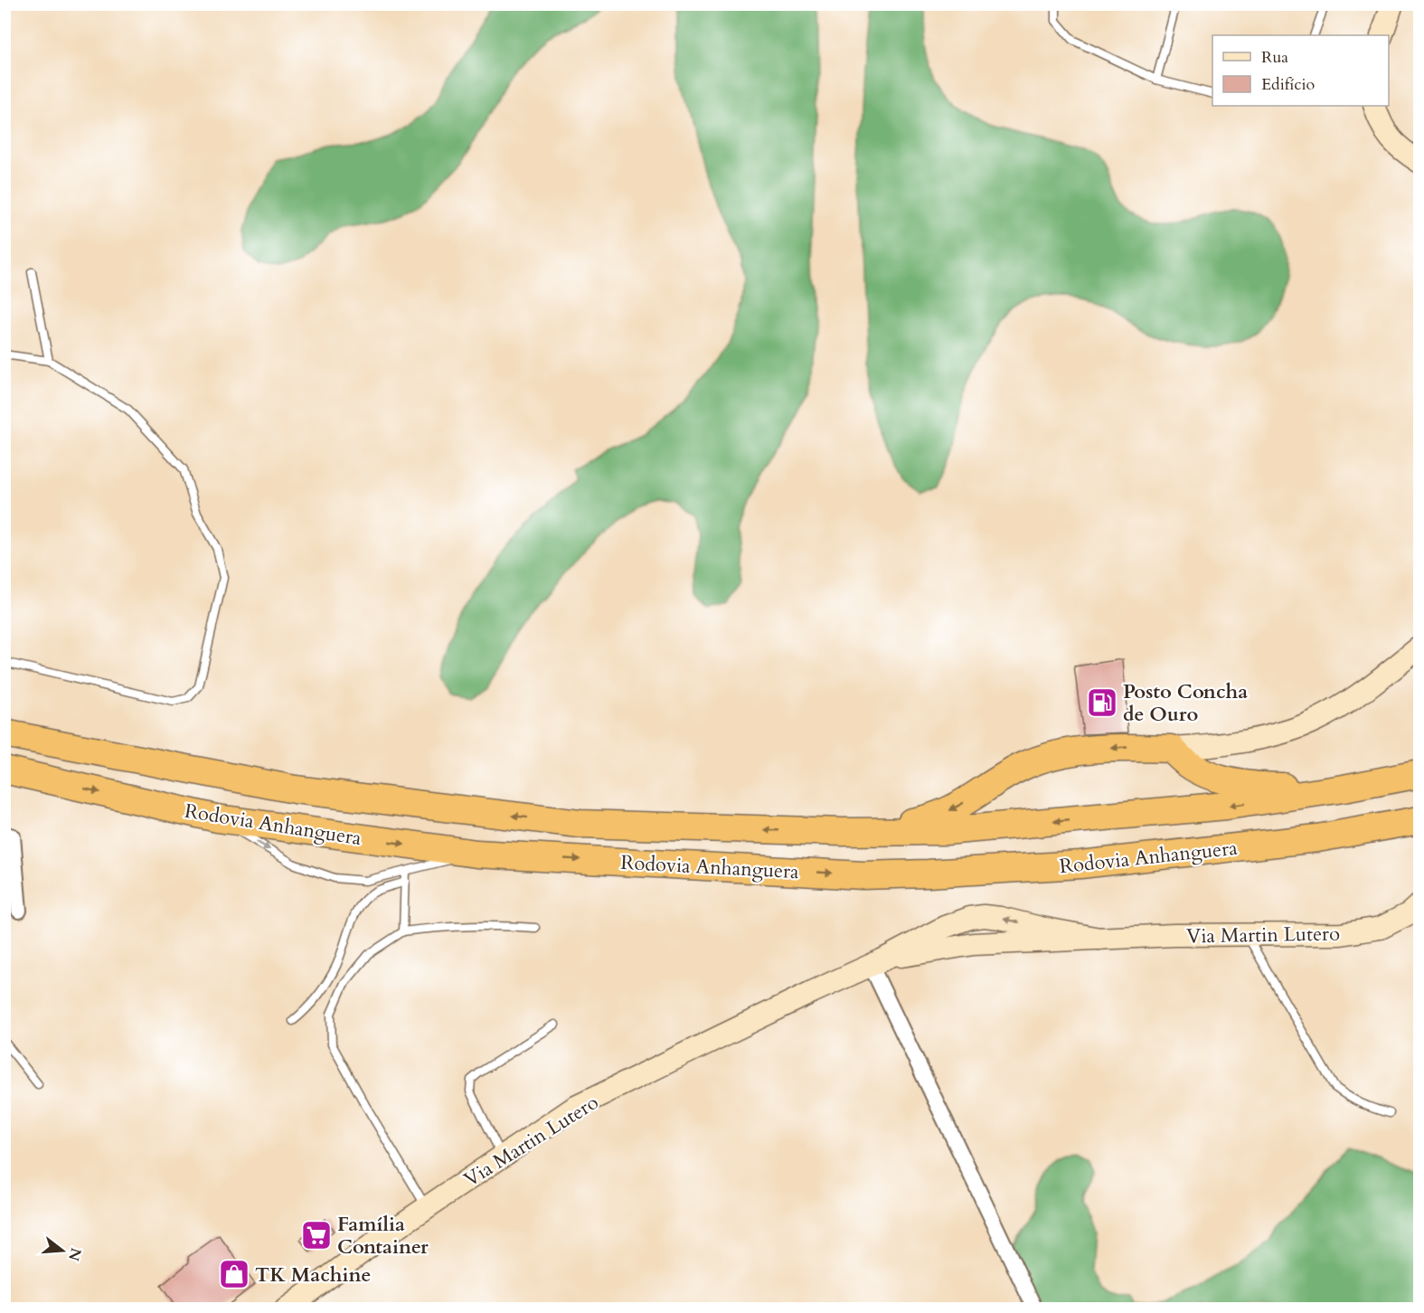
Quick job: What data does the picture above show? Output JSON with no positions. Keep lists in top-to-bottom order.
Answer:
{
  "streets": {
    "highway": ["Rodovia Anhanguera"],
    "street": ["Via Martin Lutero"]
  },
  "places": {
    "fuel station": ["Posto Concha de Ouro"],
    "supermarket": ["Família Container"],
    "shop": ["TK Machine"]
  },
  "legend": ["Rua", "Edifício"],
  "north": "right"
}
